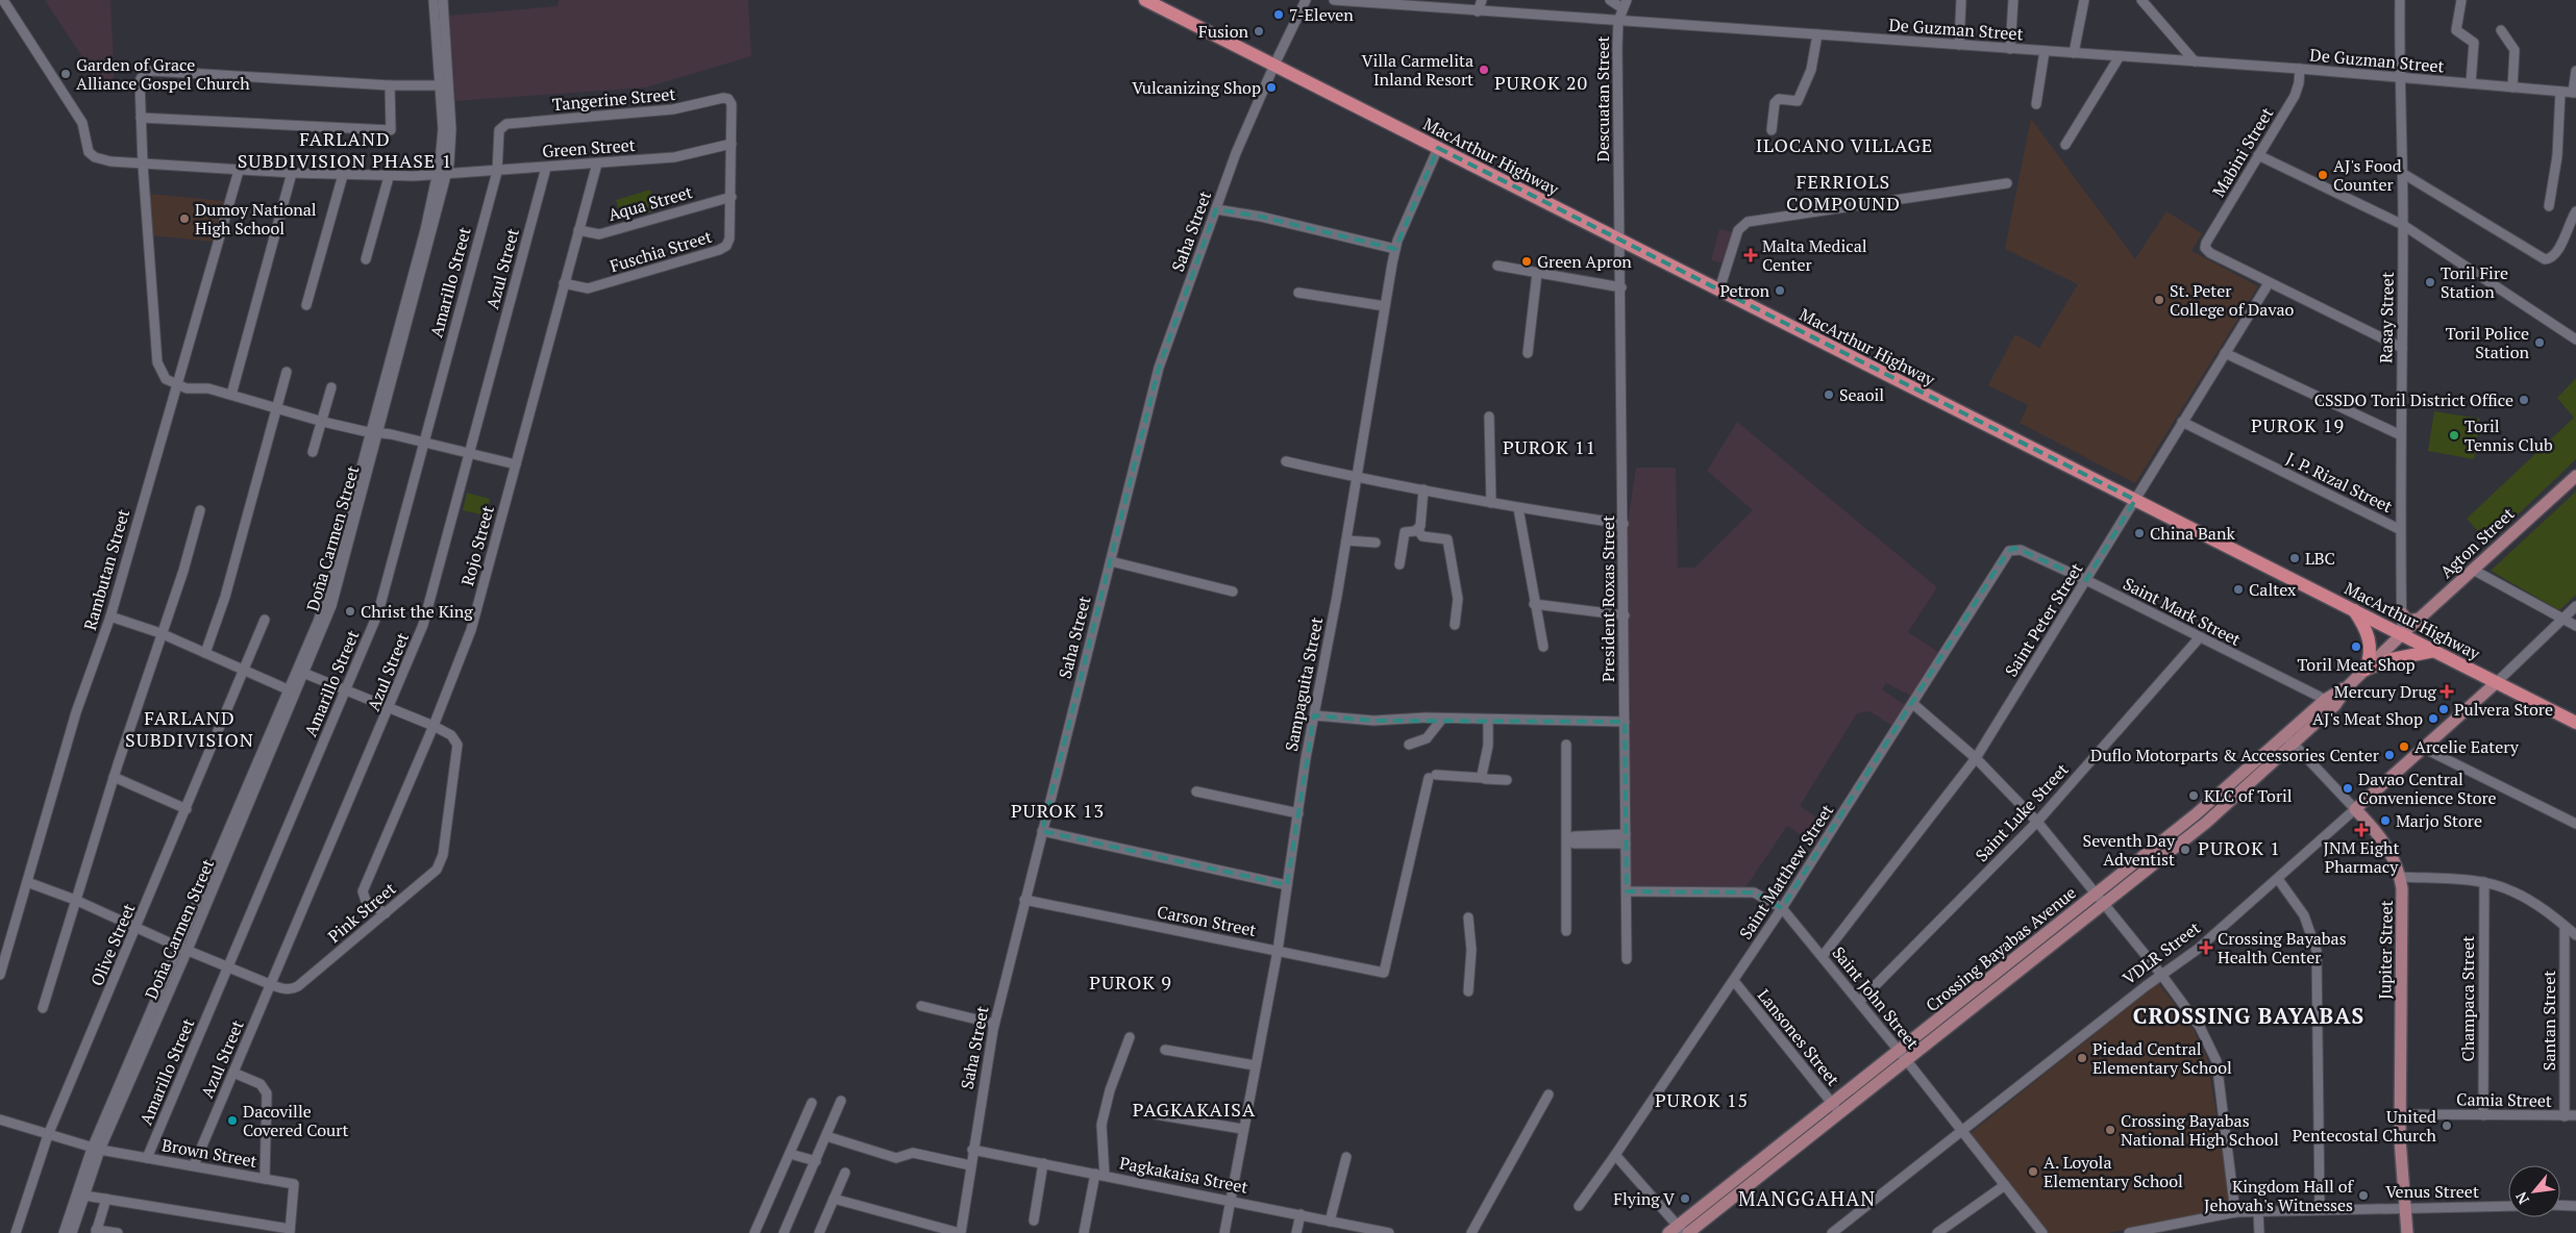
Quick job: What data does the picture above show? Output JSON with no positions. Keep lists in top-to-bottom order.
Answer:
{
  "streets": {
    "highway": ["MacArthur Highway"],
    "main road": [
      "Agton Street",
      "Crossing Bayabas Avenue",
      "Jupiter Street",
      "VDLR Street"
    ],
    "street": [
      "De Guzman Street",
      "Tangerine Street",
      "Descuatan Street",
      "Green Street",
      "Mabini Street",
      "Aqua Street",
      "Saha Street",
      "Fuschia Street",
      "Azul Street",
      "Amarillo Street",
      "Rasay Street",
      "J. P. Rizal Street",
      "Doña Carmen Street",
      "Rojo Street",
      "Rambutan Street",
      "President Roxas Street",
      "Saint Mark Street",
      "Saint Peter Street",
      "Sampaguita Street",
      "Saint Luke Street",
      "Saint Matthew Street",
      "Pink Street",
      "Carson Street",
      "Olive Street",
      "Saint John Street",
      "Champaca Street",
      "Santan Street",
      "Lansones Street",
      "Camia Street",
      "Brown Street",
      "Pagkakaisa Street",
      "Venus Street"
    ]
  },
  "crossings": [
    ["De Guzman Street", "Descuatan Street"],
    ["De Guzman Street", "Mabini Street"],
    ["De Guzman Street", "Rasay Street"],
    ["Tangerine Street", "Green Street"],
    ["Tangerine Street", "Fuschia Street"],
    ["Tangerine Street", "Amarillo Street"],
    ["Descuatan Street", "MacArthur Highway"],
    ["Descuatan Street", "President Roxas Street"],
    ["Green Street", "Fuschia Street"],
    ["Green Street", "Azul Street"],
    ["Green Street", "Amarillo Street"],
    ["Green Street", "Doña Carmen Street"],
    ["Green Street", "Rojo Street"],
    ["Green Street", "Rambutan Street"],
    ["Mabini Street", "Saint Peter Street"],
    ["MacArthur Highway", "Saha Street"],
    ["MacArthur Highway", "Rasay Street"],
    ["MacArthur Highway", "Agton Street"],
    ["MacArthur Highway", "President Roxas Street"],
    ["MacArthur Highway", "Saint Peter Street"],
    ["MacArthur Highway", "Sampaguita Street"],
    ["MacArthur Highway", "Crossing Bayabas Avenue"],
    ["MacArthur Highway", "VDLR Street"],
    ["Aqua Street", "Fuschia Street"],
    ["Aqua Street", "Rojo Street"],
    ["Saha Street", "Carson Street"],
    ["Saha Street", "Pagkakaisa Street"],
    ["Fuschia Street", "Rojo Street"],
    ["Azul Street", "Pink Street"],
    ["Azul Street", "Brown Street"],
    ["Amarillo Street", "Pink Street"],
    ["Amarillo Street", "Brown Street"],
    ["Rasay Street", "J. P. Rizal Street"],
    ["Rasay Street", "Agton Street"],
    ["Rasay Street", "Crossing Bayabas Avenue"],
    ["J. P. Rizal Street", "Saint Peter Street"],
    ["Doña Carmen Street", "Pink Street"],
    ["Doña Carmen Street", "Brown Street"],
    ["Agton Street", "Crossing Bayabas Avenue"],
    ["Rojo Street", "Pink Street"],
    ["Rambutan Street", "Pink Street"],
    ["President Roxas Street", "Saint John Street"],
    ["Saint Mark Street", "Saint Peter Street"],
    ["Saint Mark Street", "Saint Luke Street"],
    ["Saint Mark Street", "Saint Matthew Street"],
    ["Saint Mark Street", "Crossing Bayabas Avenue"],
    ["Saint Peter Street", "Saint John Street"],
    ["Sampaguita Street", "Carson Street"],
    ["Sampaguita Street", "Pagkakaisa Street"],
    ["Saint Luke Street", "Saint John Street"],
    ["Saint Matthew Street", "Saint John Street"],
    ["Saint Matthew Street", "Lansones Street"],
    ["Pink Street", "Olive Street"],
    ["Olive Street", "Brown Street"],
    ["Crossing Bayabas Avenue", "Jupiter Street"],
    ["Crossing Bayabas Avenue", "Saint John Street"],
    ["Crossing Bayabas Avenue", "Lansones Street"],
    ["Jupiter Street", "VDLR Street"],
    ["Jupiter Street", "Camia Street"],
    ["Jupiter Street", "Venus Street"],
    ["VDLR Street", "Saint John Street"],
    ["Champaca Street", "Camia Street"],
    ["Santan Street", "Camia Street"]
  ],
  "districts": [
    "PUROK 20",
    "FARLAND SUBDIVISION PHASE 1",
    "ILOCANO VILLAGE",
    "FERRIOLS COMPOUND",
    "PUROK 19",
    "PUROK 11",
    "FARLAND SUBDIVISION",
    "PUROK 13",
    "PUROK 1",
    "PUROK 9",
    "CROSSING BAYABAS",
    "PUROK 15",
    "PAGKAKAISA",
    "MANGGAHAN"
  ],
  "places": {
    "other": [
      "7-Eleven",
      "Fusion",
      "Villa Carmelita Inland Resort",
      "Garden of Grace Alliance Gospel Church",
      "Vulcanizing Shop",
      "AJ's Food Counter",
      "Dumoy National High School",
      "Green Apron",
      "Toril Fire Station",
      "Petron",
      "St. Peter College of Davao",
      "Toril Police Station",
      "Seaoil",
      "CSSDO Toril District Office",
      "Toril Tennis Club",
      "China Bank",
      "LBC",
      "Caltex",
      "Christ the King",
      "Toril Meat Shop",
      "Pulvera Store",
      "AJ's Meat Shop",
      "Arcelie Eatery",
      "Duflo Motorparts & Accessories Center",
      "Davao Central Convenience Store",
      "KLC of Toril",
      "Marjo Store",
      "Seventh Day Adventist",
      "Piedad Central Elementary School",
      "Dacoville Covered Court",
      "United Pentecostal Church",
      "Crossing Bayabas National High School",
      "A. Loyola Elementary School",
      "Kingdom Hall of Jehovah's Witnesses",
      "Flying V"
    ],
    "health": [
      "Malta Medical Center",
      "Mercury Drug",
      "JNM Eight Pharmacy",
      "Crossing Bayabas Health Center"
    ]
  },
  "north": "bottom left"
}
